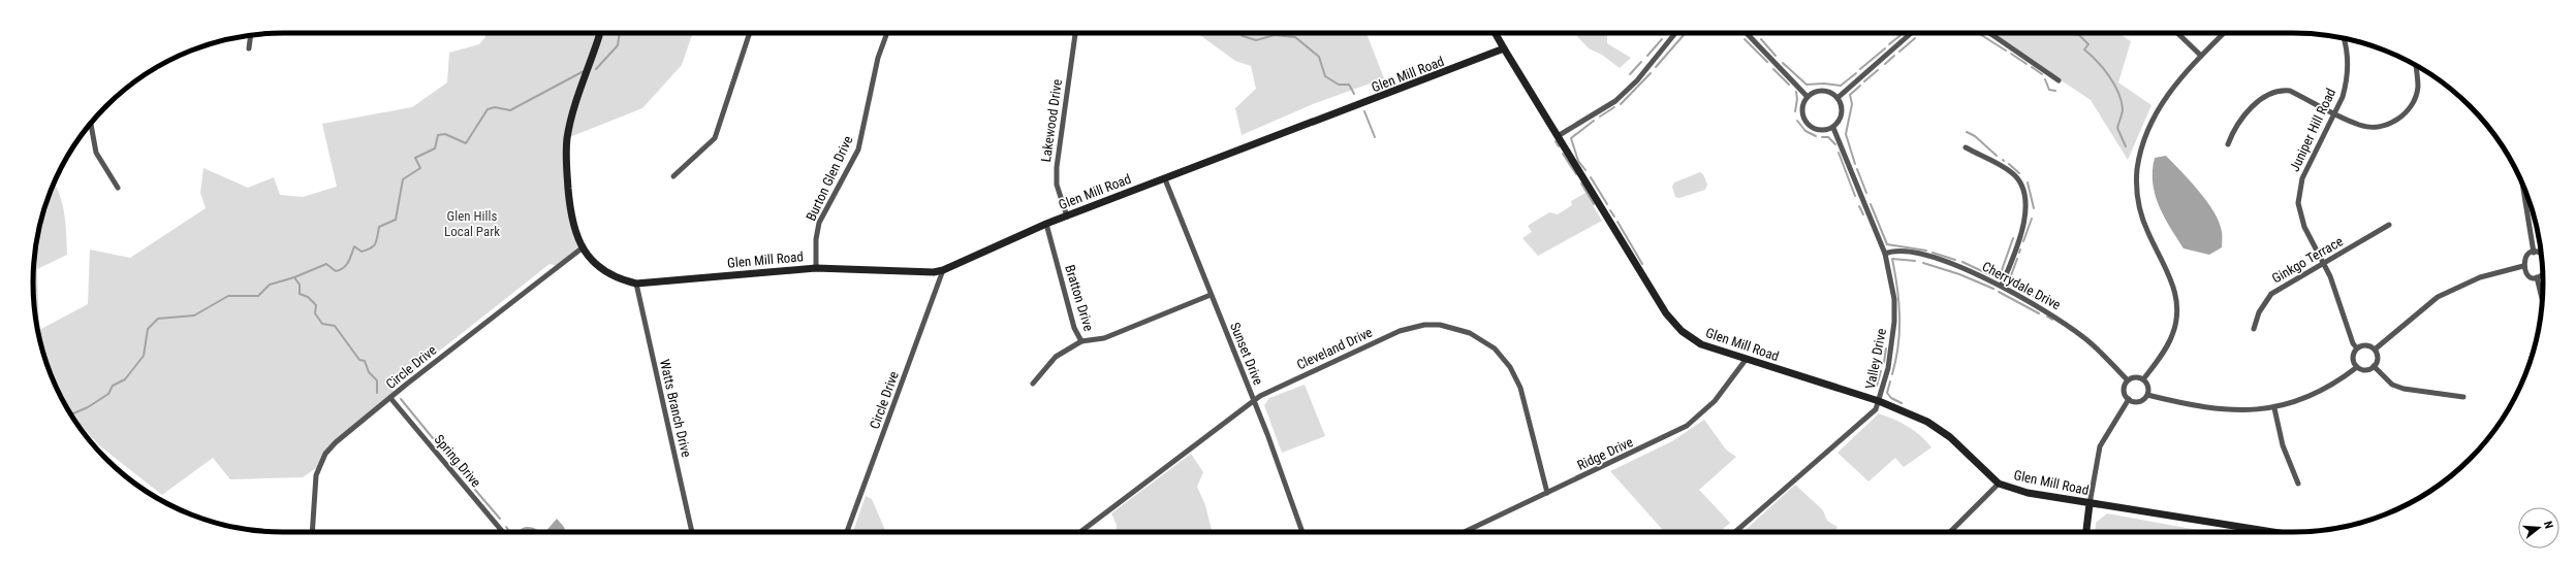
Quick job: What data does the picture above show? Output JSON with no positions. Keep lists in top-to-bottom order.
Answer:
{
  "streets": {
    "main road": ["Glen Mill Road"],
    "street": [
      "Lakewood Drive",
      "Juniper Hill Road",
      "Burton Glen Drive",
      "Ginkgo Terrace",
      "Cherrydale Drive",
      "Bratton Drive",
      "Cleveland Drive",
      "Sunset Drive",
      "Valley Drive",
      "Circle Drive",
      "Watts Branch Drive",
      "Ridge Drive",
      "Spring Drive"
    ]
  },
  "crossings": [
    ["Glen Mill Road", "Lakewood Drive"],
    ["Glen Mill Road", "Burton Glen Drive"],
    ["Glen Mill Road", "Bratton Drive"],
    ["Glen Mill Road", "Sunset Drive"],
    ["Glen Mill Road", "Valley Drive"],
    ["Glen Mill Road", "Circle Drive"],
    ["Glen Mill Road", "Watts Branch Drive"],
    ["Glen Mill Road", "Ridge Drive"],
    ["Juniper Hill Road", "Ginkgo Terrace"],
    ["Cherrydale Drive", "Valley Drive"],
    ["Bratton Drive", "Sunset Drive"],
    ["Cleveland Drive", "Sunset Drive"],
    ["Cleveland Drive", "Ridge Drive"],
    ["Circle Drive", "Spring Drive"]
  ],
  "parks": ["Glen Hills Local Park"],
  "north": "right"
}
